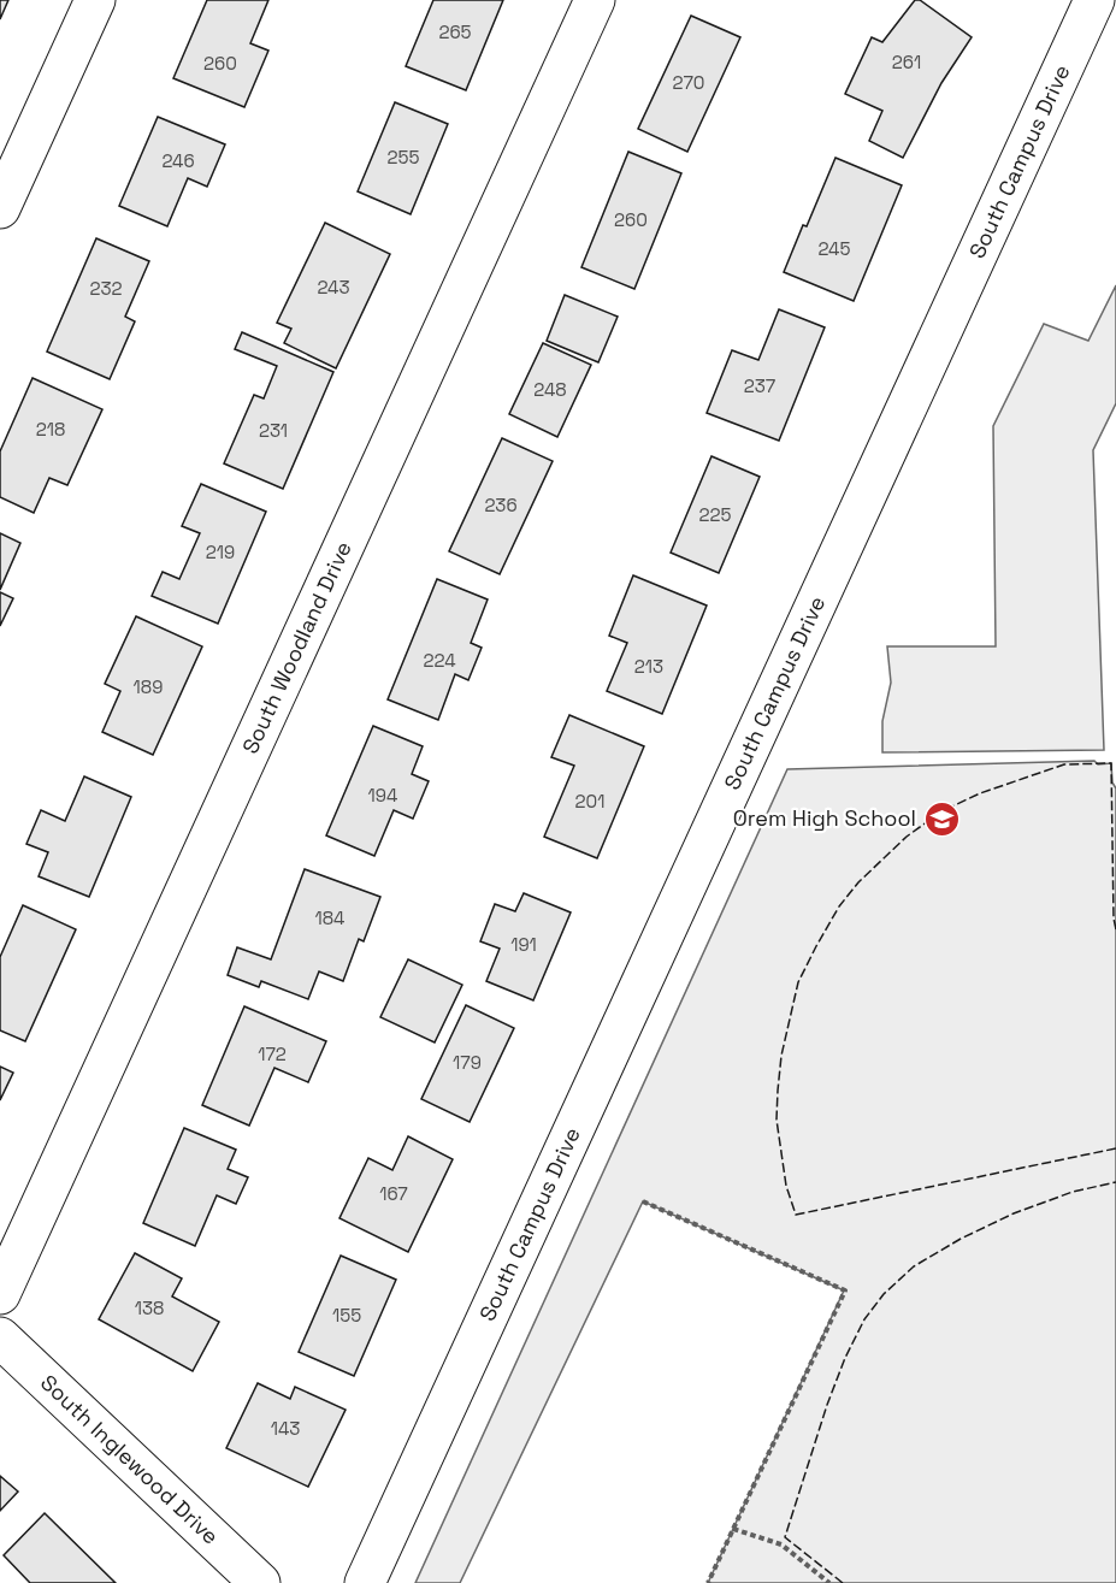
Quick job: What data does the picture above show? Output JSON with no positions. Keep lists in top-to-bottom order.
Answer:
{
  "streets": {
    "street": ["South Campus Drive", "South Woodland Drive", "South Inglewood Drive"]
  },
  "places": {
    "school or university": ["Orem High School"]
  },
  "house_numbers": [
    "265",
    "261",
    "260",
    "270",
    "255",
    "246",
    "260",
    "245",
    "243",
    "232",
    "237",
    "248",
    "218",
    "231",
    "236",
    "225",
    "219",
    "224",
    "213",
    "189",
    "194",
    "201",
    "184",
    "191",
    "172",
    "179",
    "167",
    "138",
    "155",
    "143"
  ]
}
